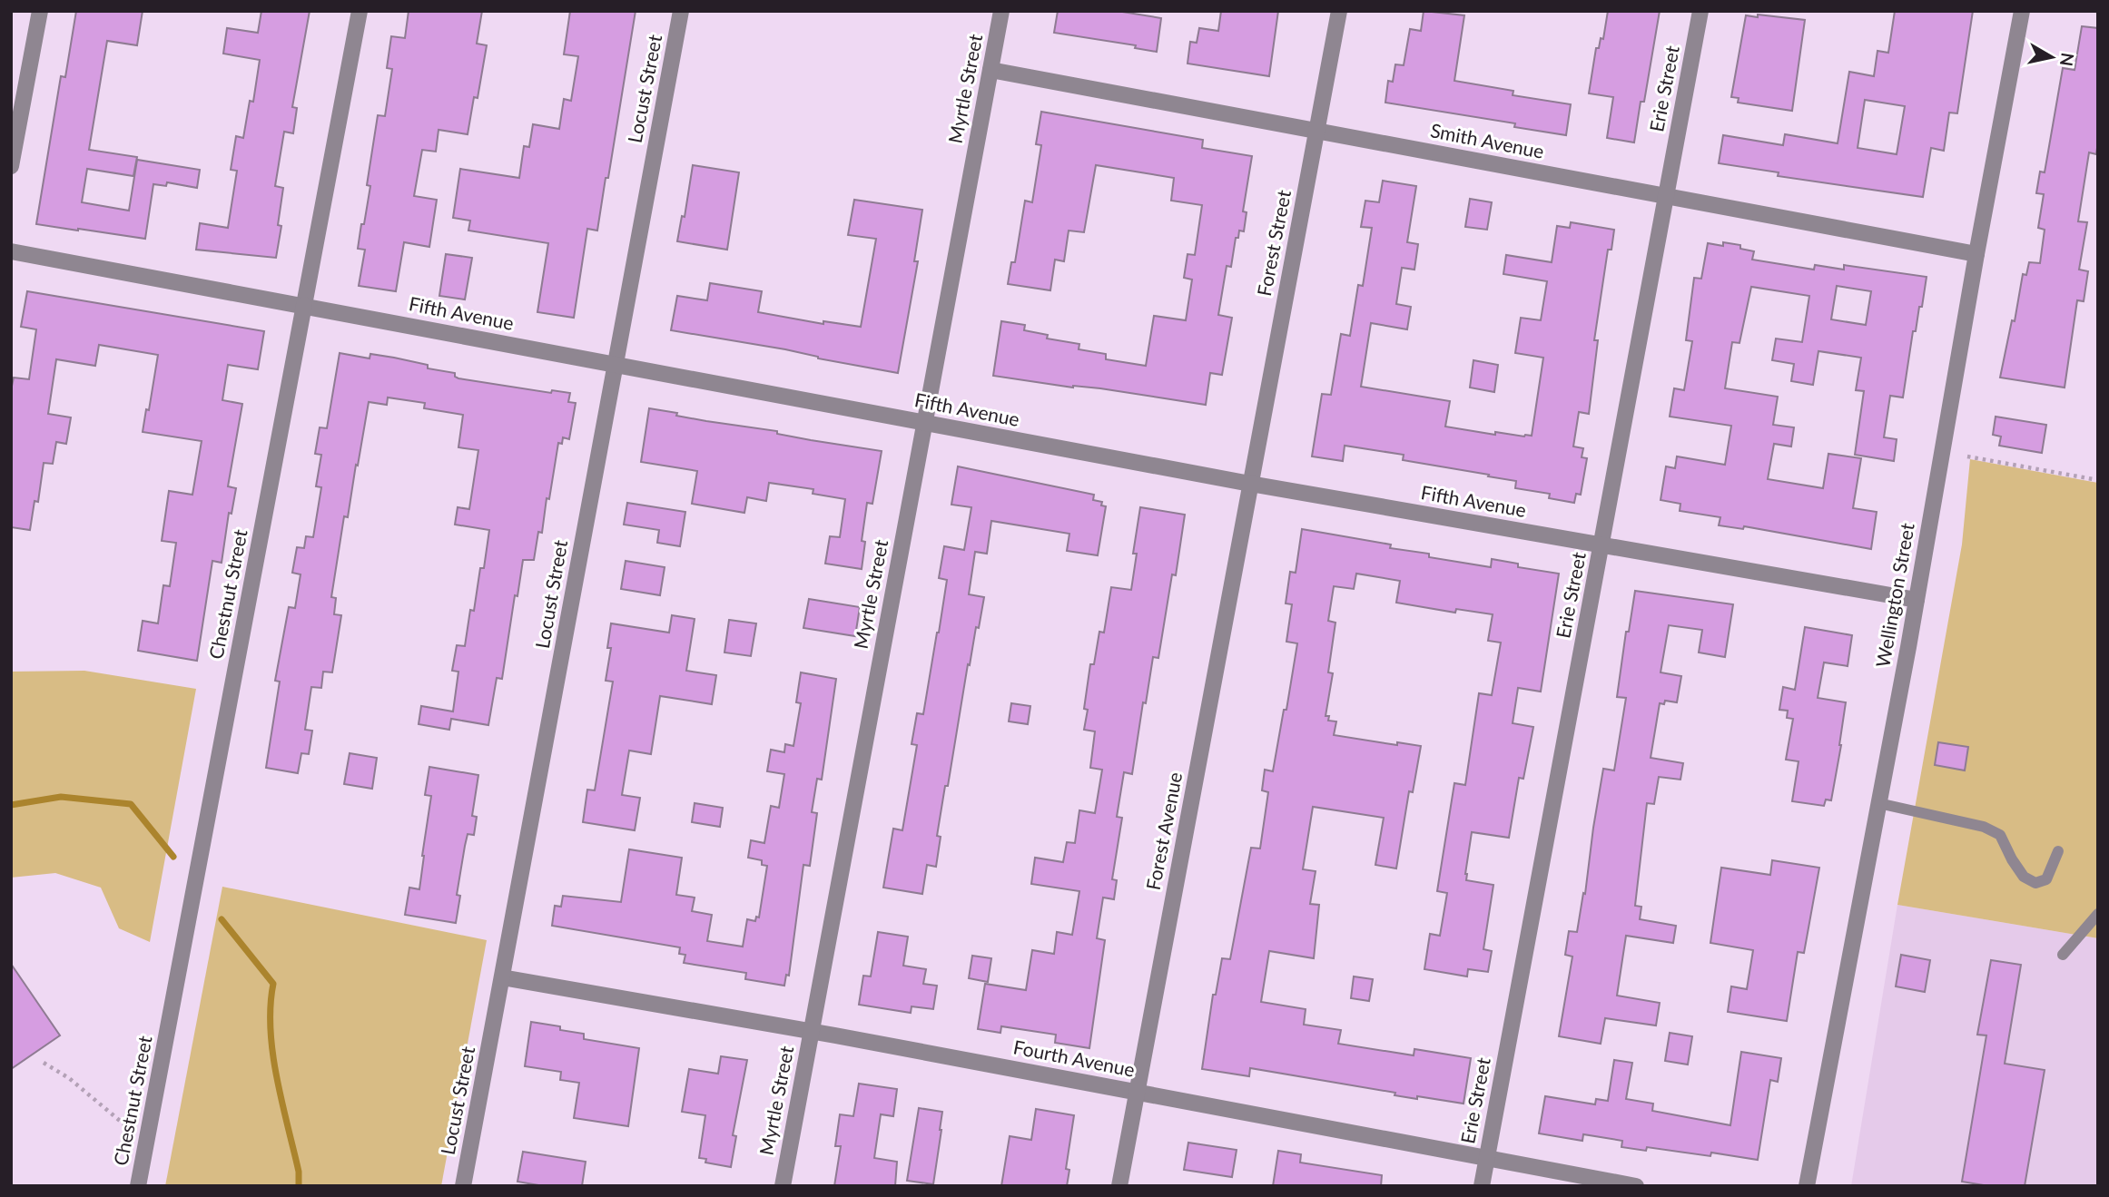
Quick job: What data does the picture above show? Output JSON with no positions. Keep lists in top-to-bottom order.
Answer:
{
  "streets": {
    "street": [
      "Locust Street",
      "Myrtle Street",
      "Erie Street",
      "Smith Avenue",
      "Forest Street",
      "Fifth Avenue",
      "Chestnut Street",
      "Wellington Street",
      "Forest Avenue",
      "Fourth Avenue"
    ]
  },
  "crossings": [
    ["Locust Street", "Fifth Avenue"],
    ["Locust Street", "Fourth Avenue"],
    ["Myrtle Street", "Smith Avenue"],
    ["Myrtle Street", "Fifth Avenue"],
    ["Myrtle Street", "Fourth Avenue"],
    ["Erie Street", "Smith Avenue"],
    ["Erie Street", "Fifth Avenue"],
    ["Erie Street", "Fourth Avenue"],
    ["Smith Avenue", "Forest Street"],
    ["Smith Avenue", "Wellington Street"],
    ["Forest Street", "Fifth Avenue"],
    ["Forest Street", "Forest Avenue"],
    ["Fifth Avenue", "Chestnut Street"],
    ["Fifth Avenue", "Wellington Street"],
    ["Fifth Avenue", "Forest Avenue"],
    ["Forest Avenue", "Fourth Avenue"]
  ],
  "north": "right"
}
